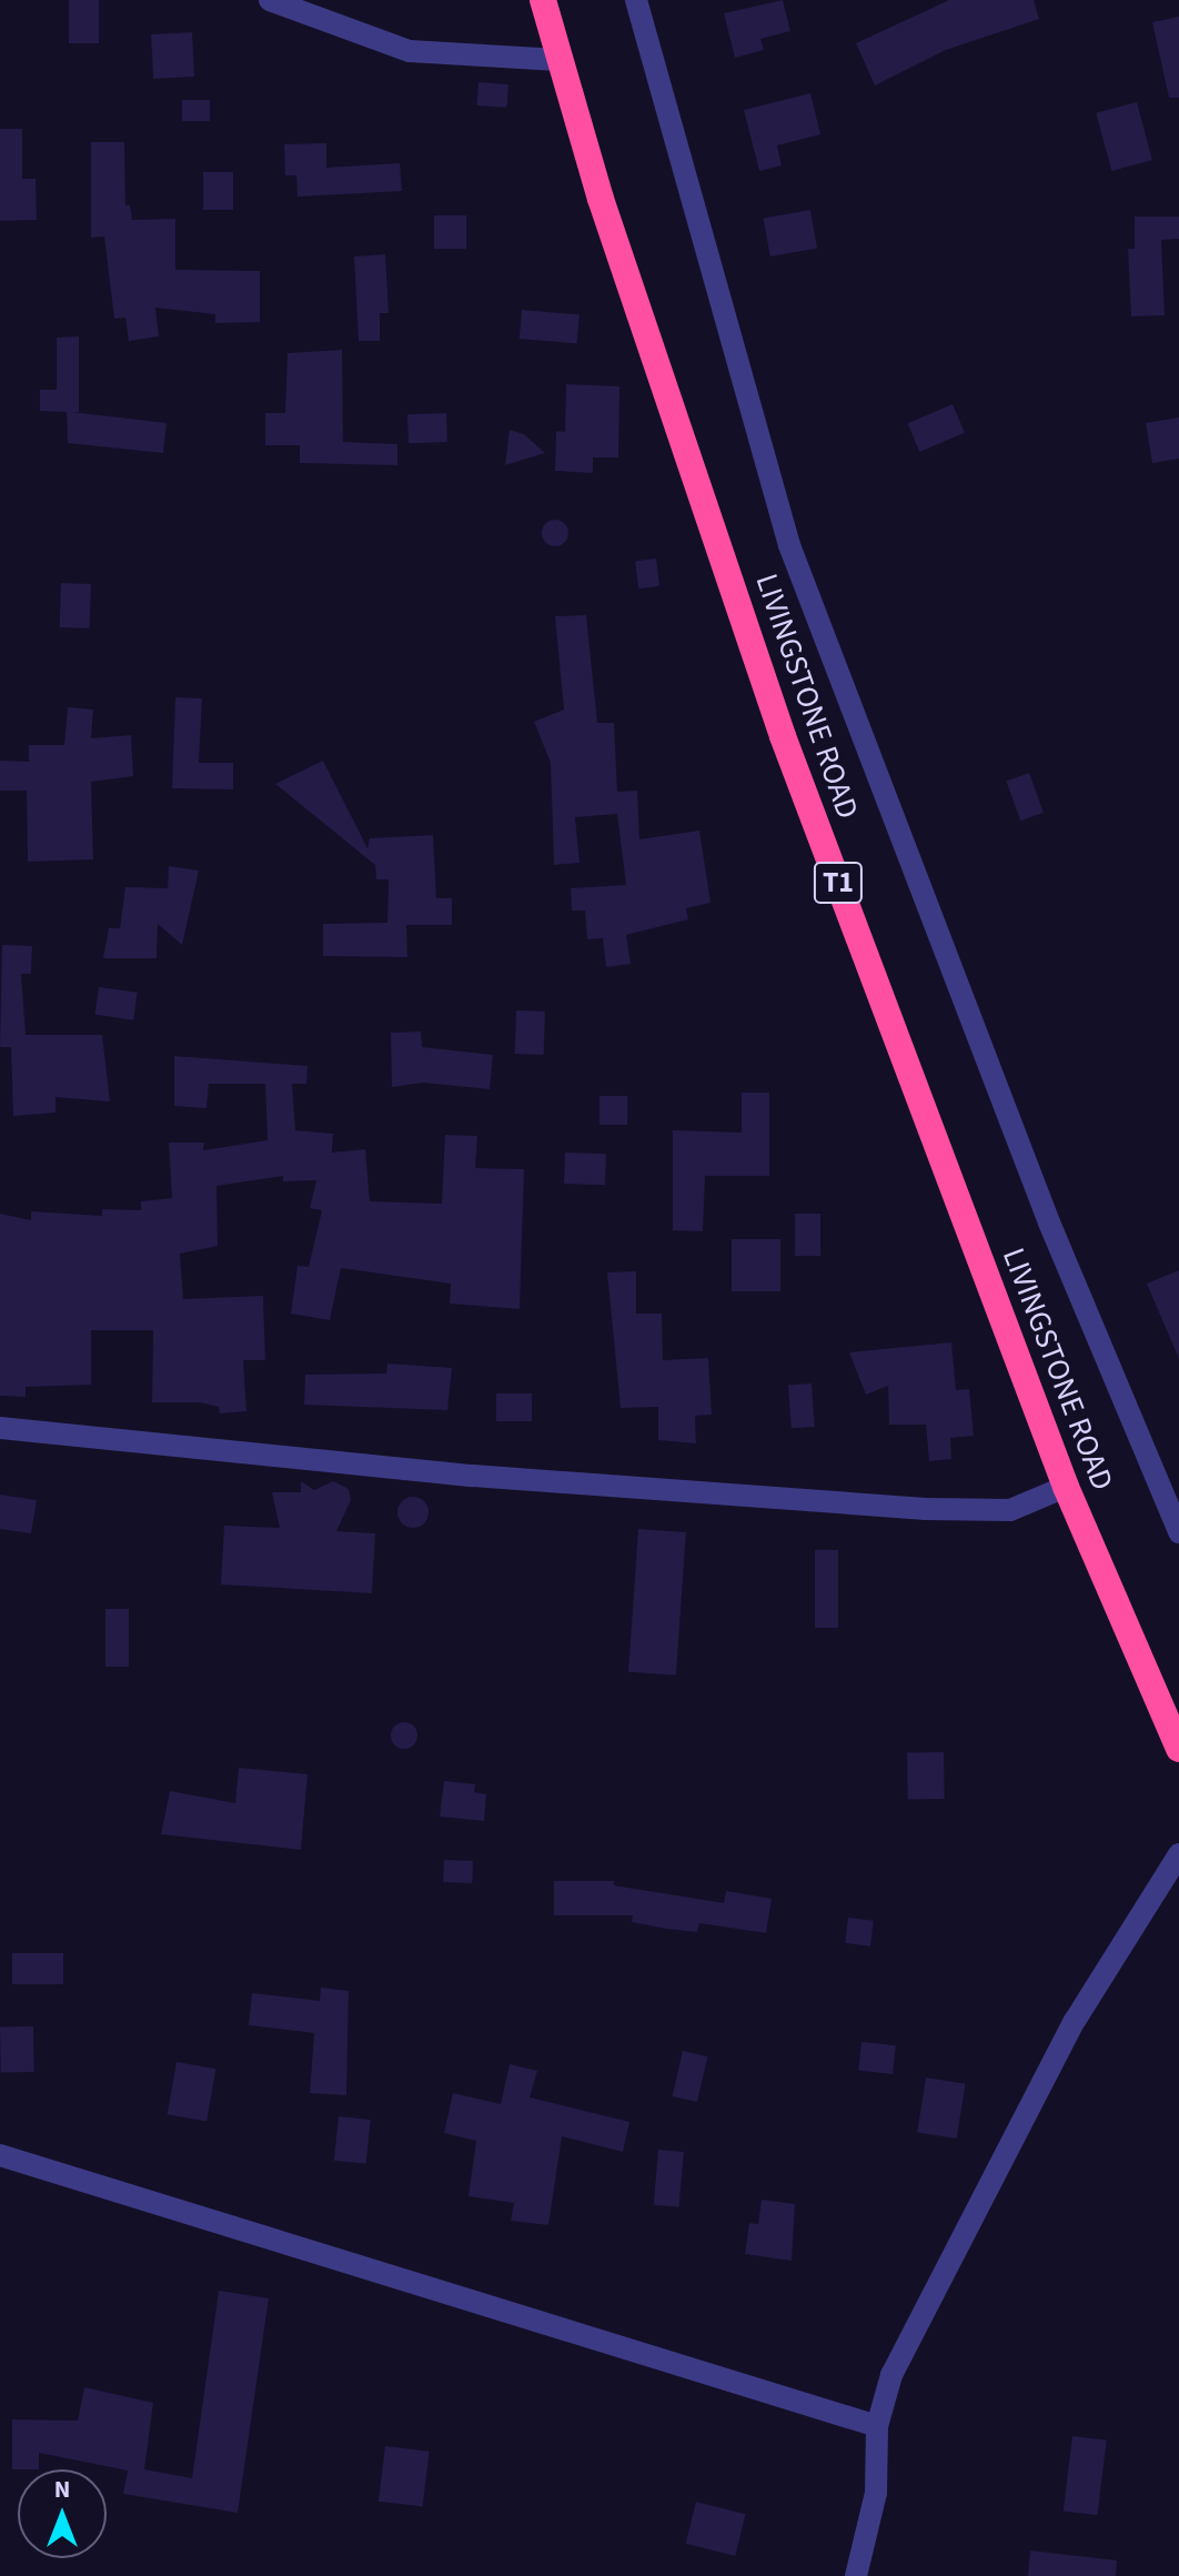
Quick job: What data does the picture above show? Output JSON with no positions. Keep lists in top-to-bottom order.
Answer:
{
  "streets": {
    "highway": ["LIVINGSTONE ROAD", "T1"]
  },
  "north": "top"
}
